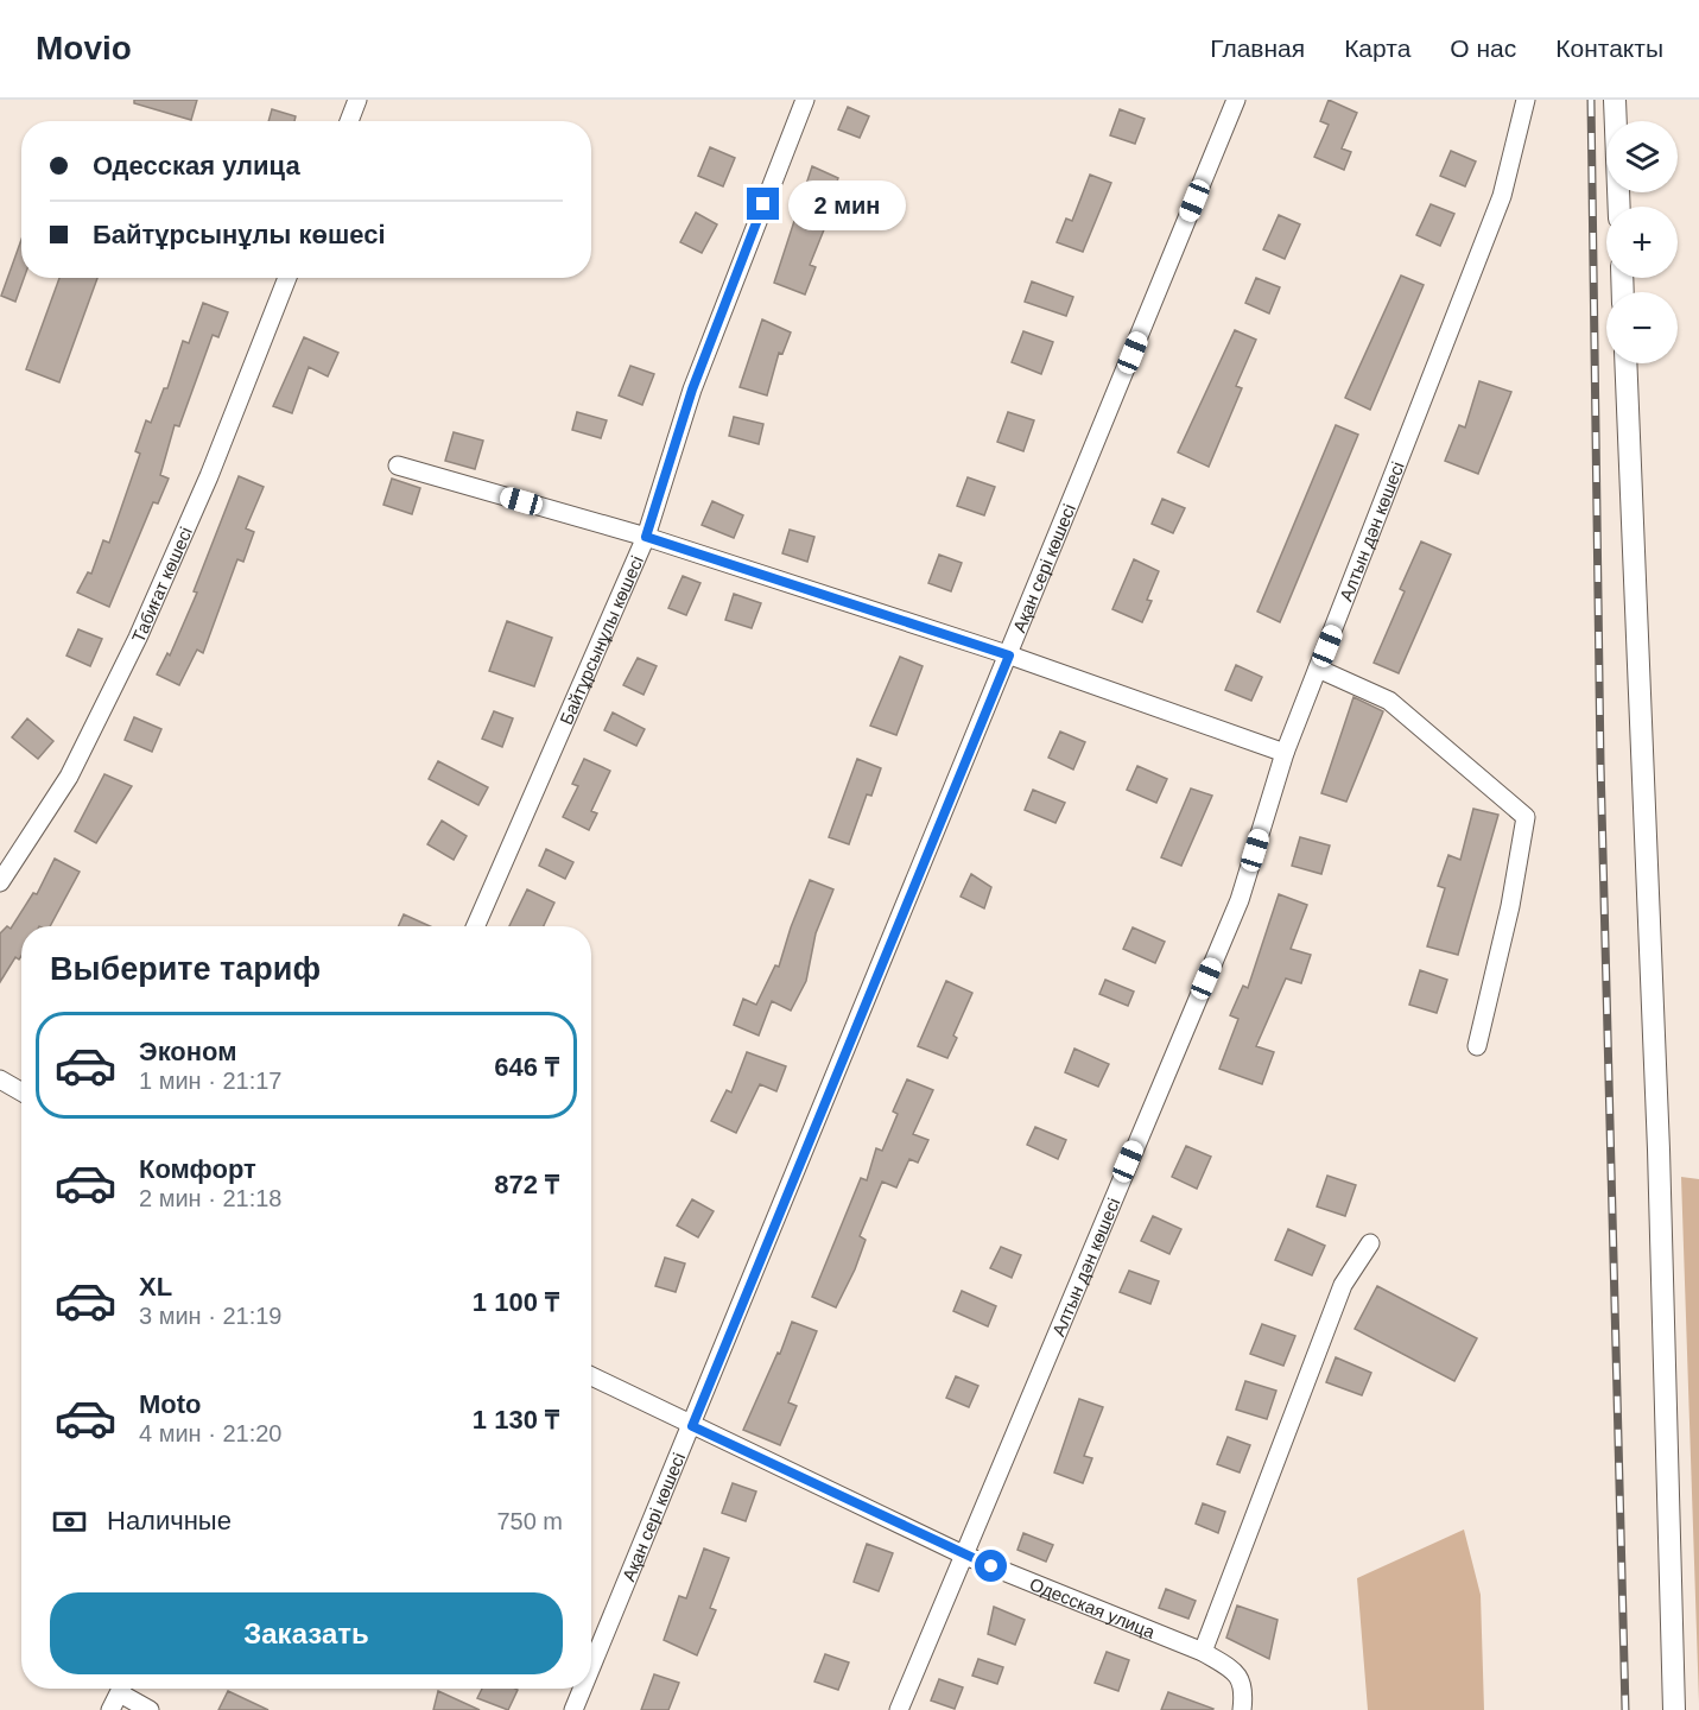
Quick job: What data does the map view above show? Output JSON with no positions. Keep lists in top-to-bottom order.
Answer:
{
  "streets": {
    "street": [
      "Алтын дән көшесі",
      "Ақан сері көшесі",
      "Табиғат көшесі",
      "Байтұрсынұлы көшесі",
      "Одесская улица"
    ]
  },
  "crossings": [
    ["Алтын дән көшесі", "Одесская улица"],
    ["Ақан сері көшесі", "Одесская улица"]
  ],
  "page": {
    "header": "Movio",
    "nav": [
      "Главная",
      "Карта",
      "О нас",
      "Контакты"
    ],
    "map_buttons": ["+", "−"],
    "banner": ["Одесская улица", "Байтұрсынұлы көшесі"],
    "bubble": "2 мин",
    "heading": "Выберите тариф",
    "list": [
      {
        "name": "Эконом",
        "note": "1 мин · 21:17",
        "value": "646 ₸"
      },
      {
        "name": "Комфорт",
        "note": "2 мин · 21:18",
        "value": "872 ₸"
      },
      {
        "name": "XL",
        "note": "3 мин · 21:19",
        "value": "1 100 ₸"
      },
      {
        "name": "Moto",
        "note": "4 мин · 21:20",
        "value": "1 130 ₸"
      }
    ],
    "pay": ["Наличные", "750 m"],
    "buttons": "Заказать"
  }
}
